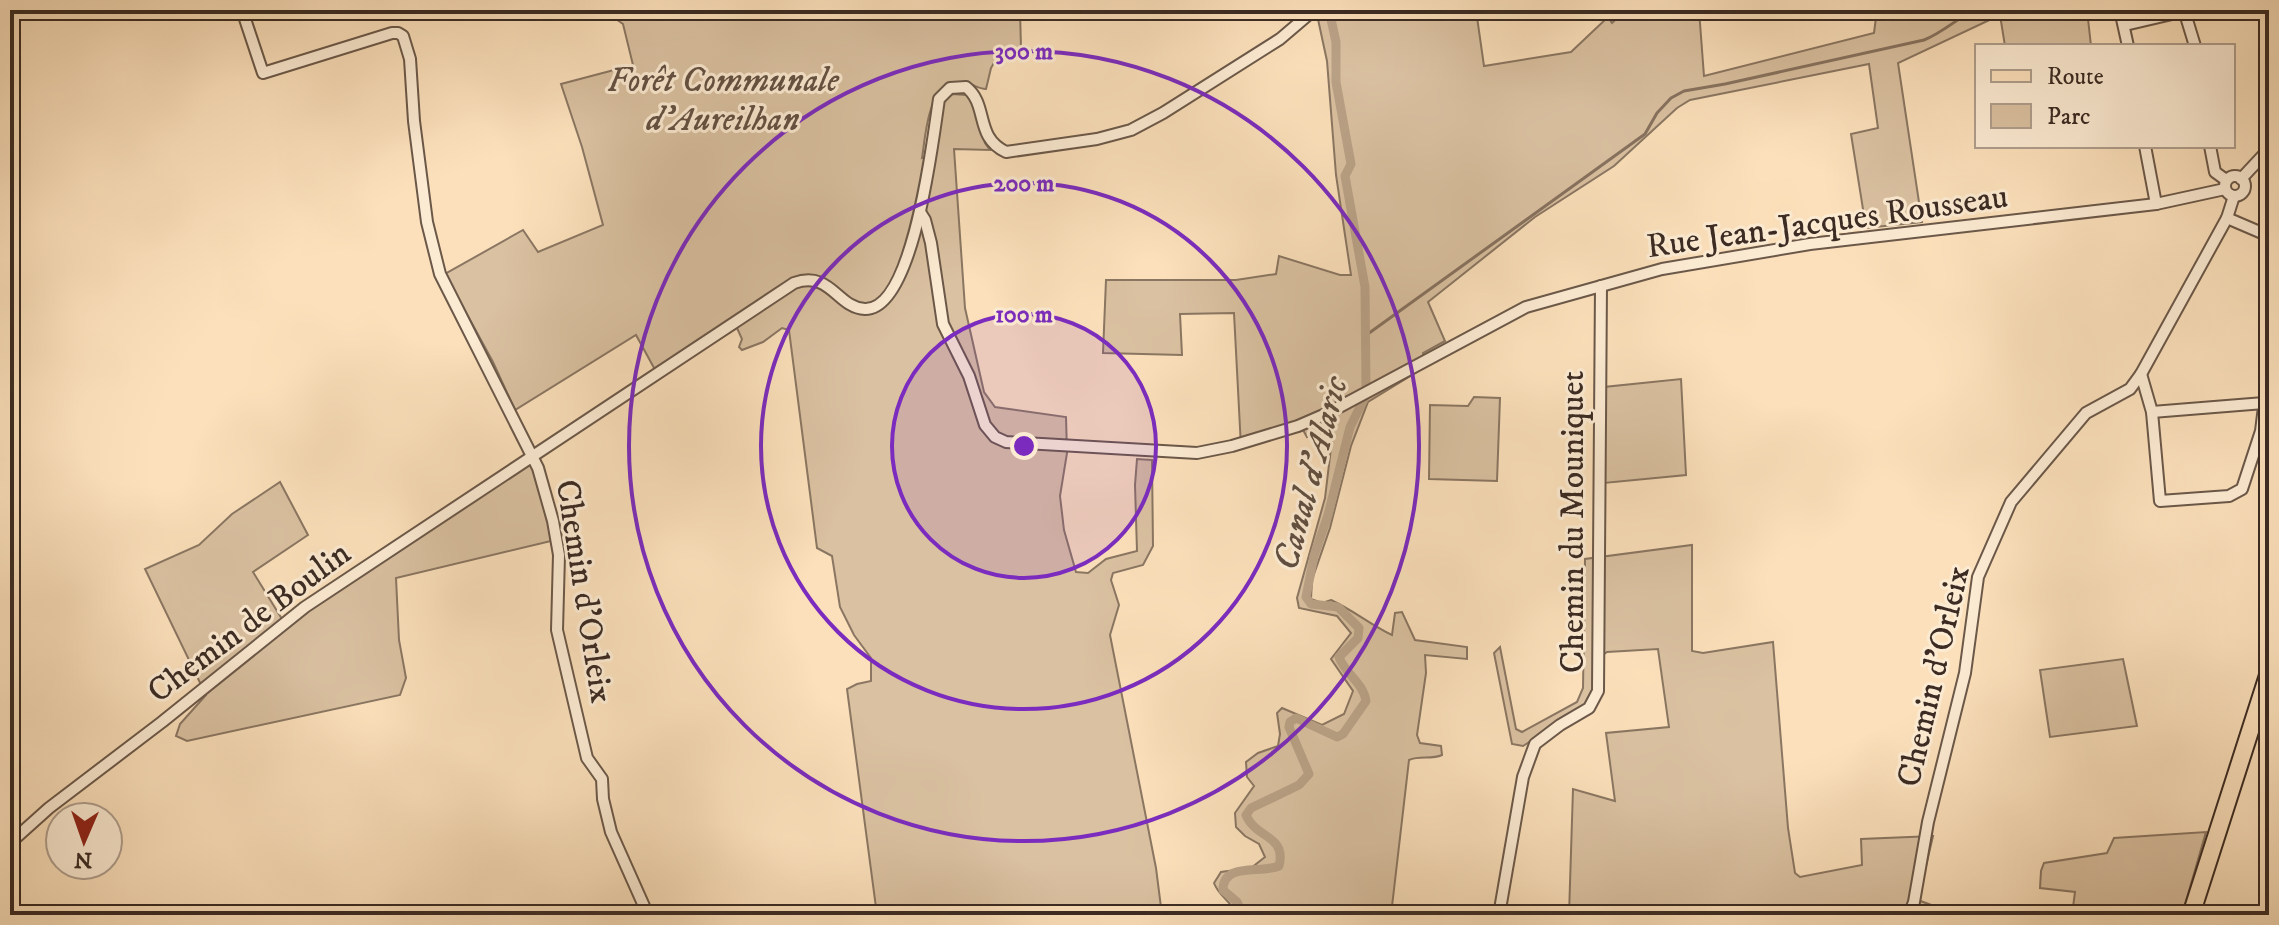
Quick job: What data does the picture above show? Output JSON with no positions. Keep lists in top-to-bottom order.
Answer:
{
  "streets": {
    "street": [
      "Rue Jean-Jacques Rousseau",
      "Chemin du Mouniquet",
      "Chemin d'Orleix",
      "Chemin de Boulin"
    ]
  },
  "crossings": [
    ["Rue Jean-Jacques Rousseau", "Chemin du Mouniquet"],
    ["Rue Jean-Jacques Rousseau", "Chemin d'Orleix"],
    ["Rue Jean-Jacques Rousseau", "Chemin de Boulin"],
    ["Chemin d'Orleix", "Chemin de Boulin"]
  ],
  "water": ["Canal d'Alaric"],
  "parks": ["Forêt Communale d'Aureilhan"],
  "legend": ["Route", "Parc"],
  "north": "bottom",
  "rings": ["300 m", "200 m", "100 m"]
}
